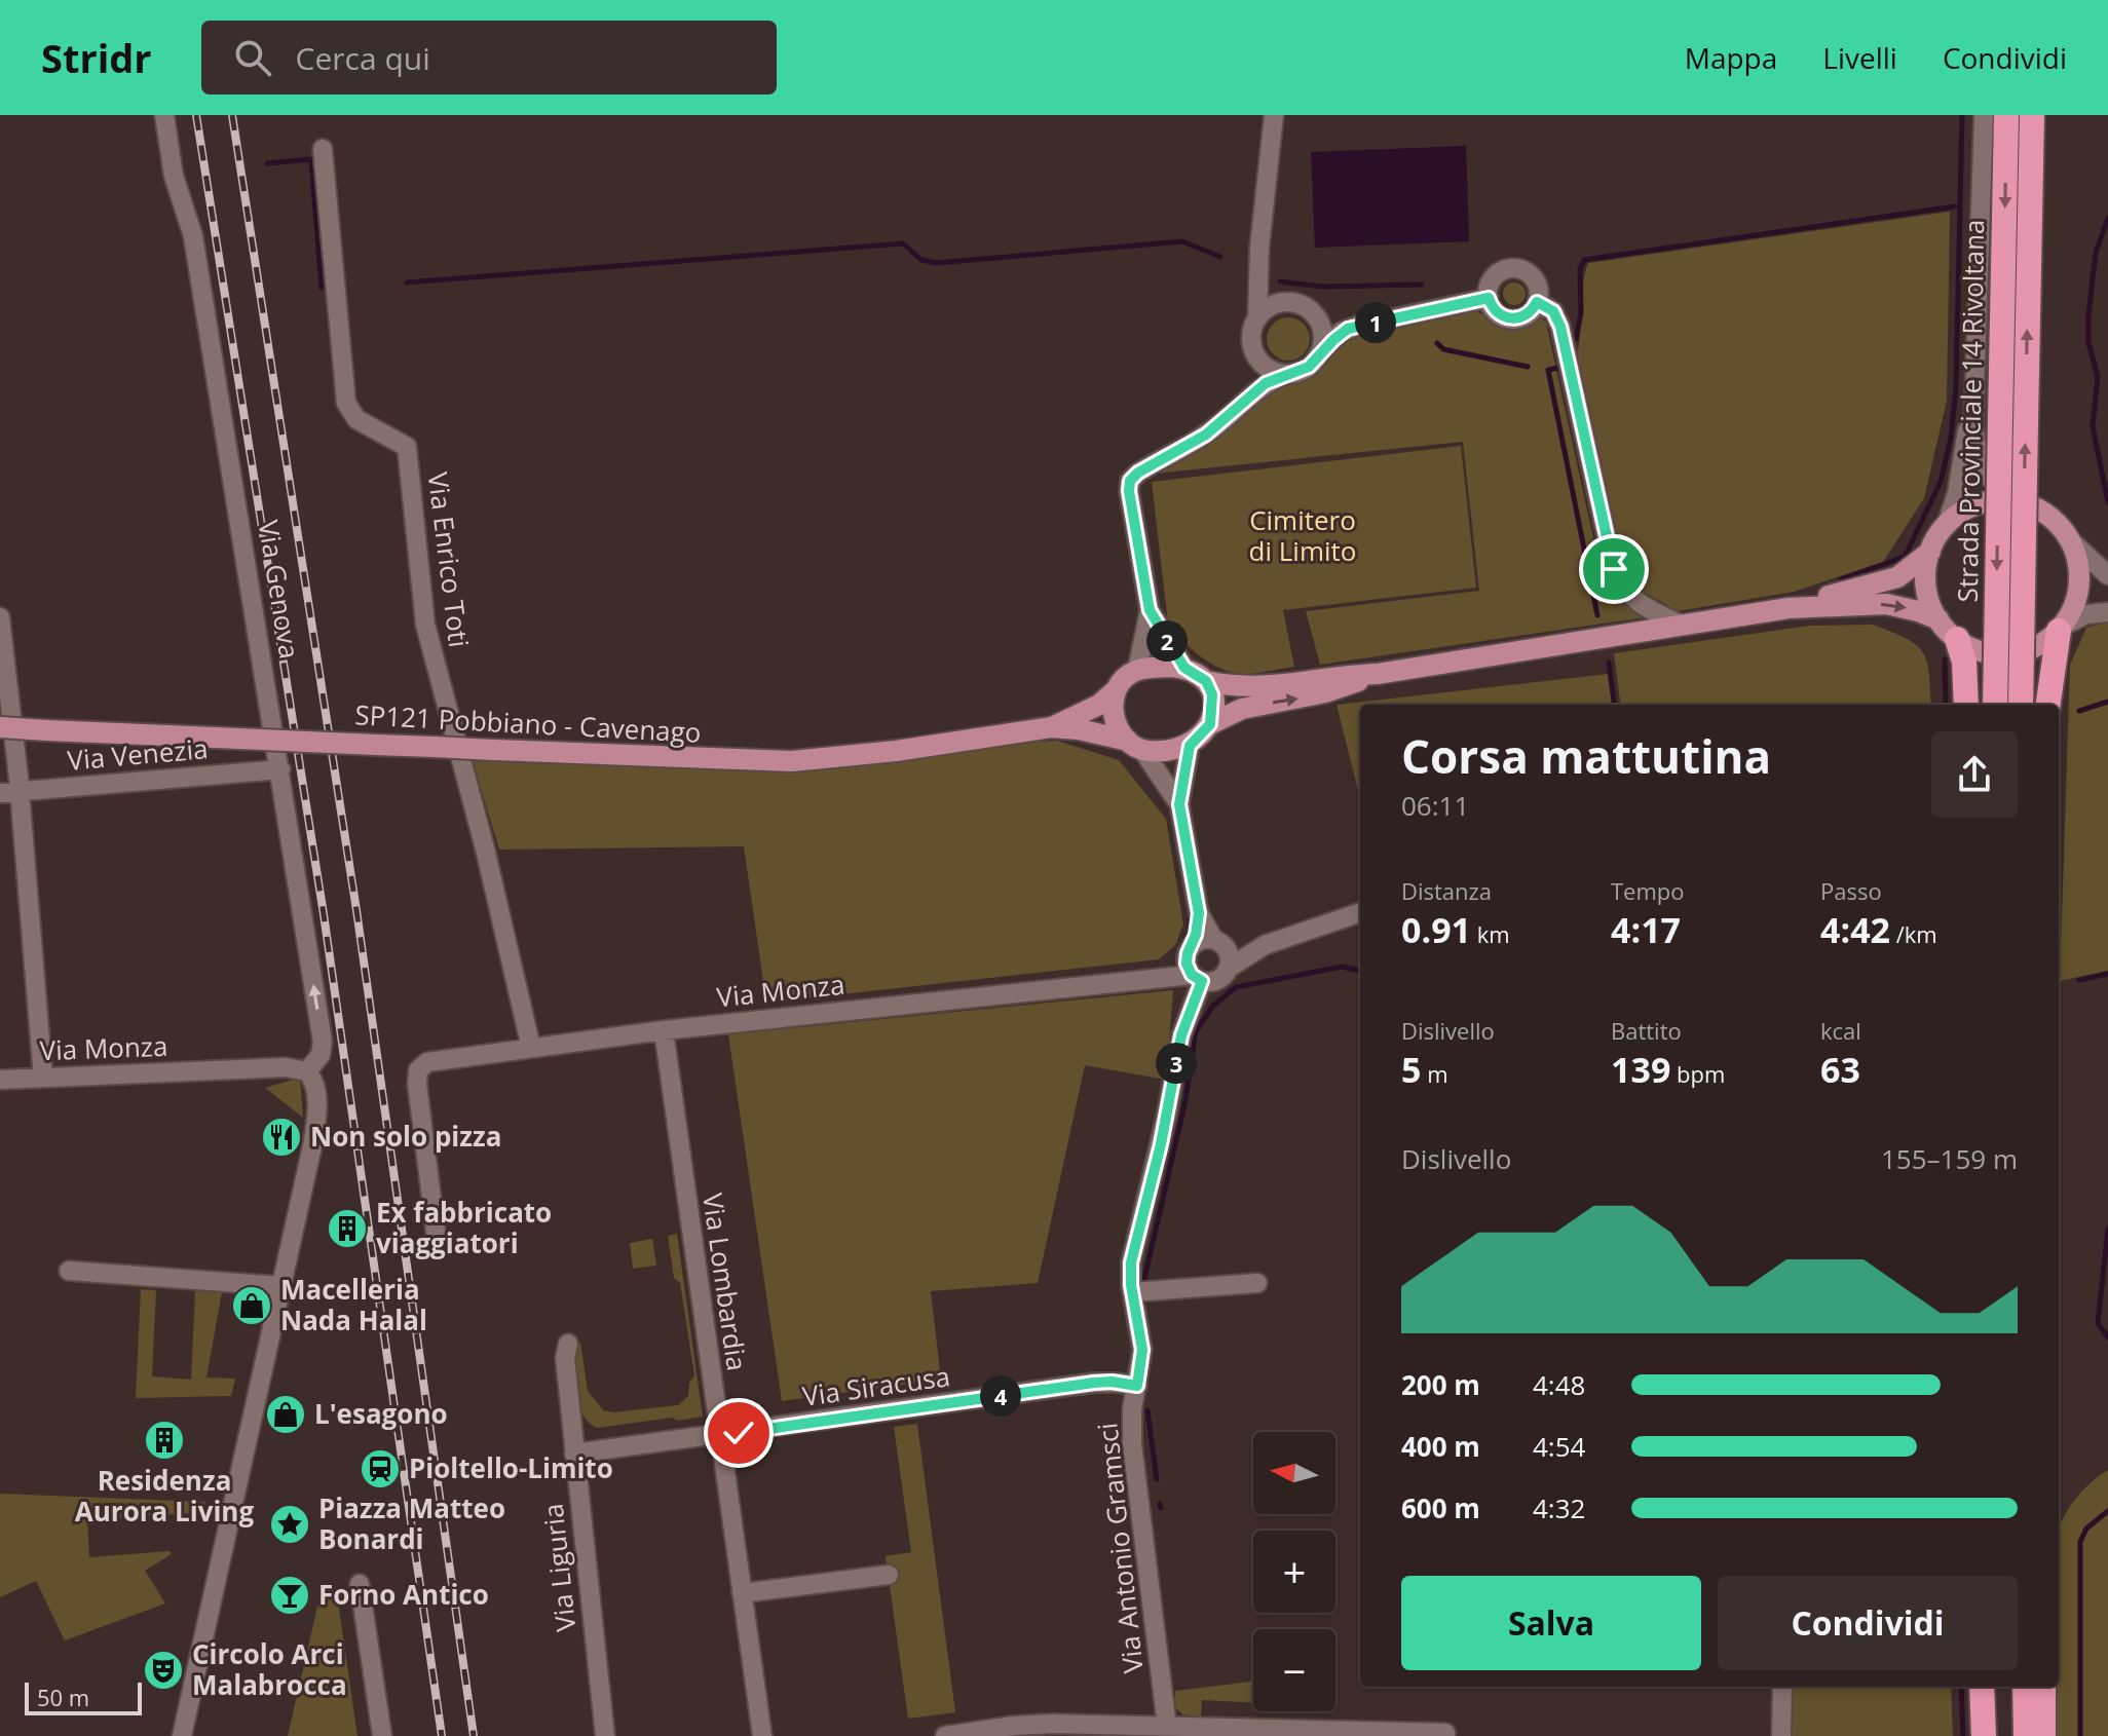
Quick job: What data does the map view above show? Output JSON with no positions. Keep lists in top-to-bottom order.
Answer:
{
  "streets": {
    "highway": ["Strada Provinciale 14 Rivoltana"],
    "main road": ["SP121 Pobbiano - Cavenago"],
    "street": [
      "Via Enrico Toti",
      "Via Genova",
      "Via Venezia",
      "Via Monza",
      "Via Lombardia",
      "Via Siracusa",
      "Via Antonio Gramsci",
      "Via Liguria"
    ]
  },
  "crossings": [
    ["Via Enrico Toti", "Via Monza"],
    ["Via Genova", "Via Venezia"],
    ["Via Genova", "Via Monza"],
    ["SP121 Pobbiano - Cavenago", "Via Antonio Gramsci"],
    ["Via Monza", "Via Lombardia"],
    ["Via Monza", "Via Antonio Gramsci"],
    ["Via Lombardia", "Via Siracusa"],
    ["Via Siracusa", "Via Antonio Gramsci"],
    ["Via Siracusa", "Via Liguria"]
  ],
  "parks": ["Cimitero di Limito"],
  "places": {
    "restaurant": ["Non solo pizza"],
    "building": ["Ex fabbricato viaggiatori", "Residenza Aurora Living"],
    "shop": ["Macelleria Nada Halal", "L'esagono"],
    "station": ["Pioltello-Limito"],
    "place": ["Piazza Matteo Bonardi"],
    "bar": ["Forno Antico"],
    "theatre": ["Circolo Arci Malabrocca"]
  },
  "scale_bar": "50 m",
  "north": "left",
  "page": {
    "header": "Stridr",
    "search": "Cerca qui",
    "nav": ["Mappa", "Livelli", "Condividi"],
    "pins": [
      "1",
      "2",
      "3",
      "4"
    ],
    "heading": ["Corsa mattutina", "06:11"],
    "stats": [
      ["Distanza", "0.91 km"],
      ["Tempo", "4:17"],
      ["Passo", "4:42 /km"],
      ["Dislivello", "5 m"],
      ["Battito", "139 bpm"],
      ["kcal", "63"]
    ],
    "chart": ["Dislivello", "155–159 m"],
    "list": [
      {
        "name": "200 m",
        "note": "4:48"
      },
      {
        "name": "400 m",
        "note": "4:54"
      },
      {
        "name": "600 m",
        "note": "4:32"
      }
    ],
    "map_buttons": ["+", "−"],
    "buttons": ["Salva", "Condividi"],
    "scale": "50 m"
  }
}
